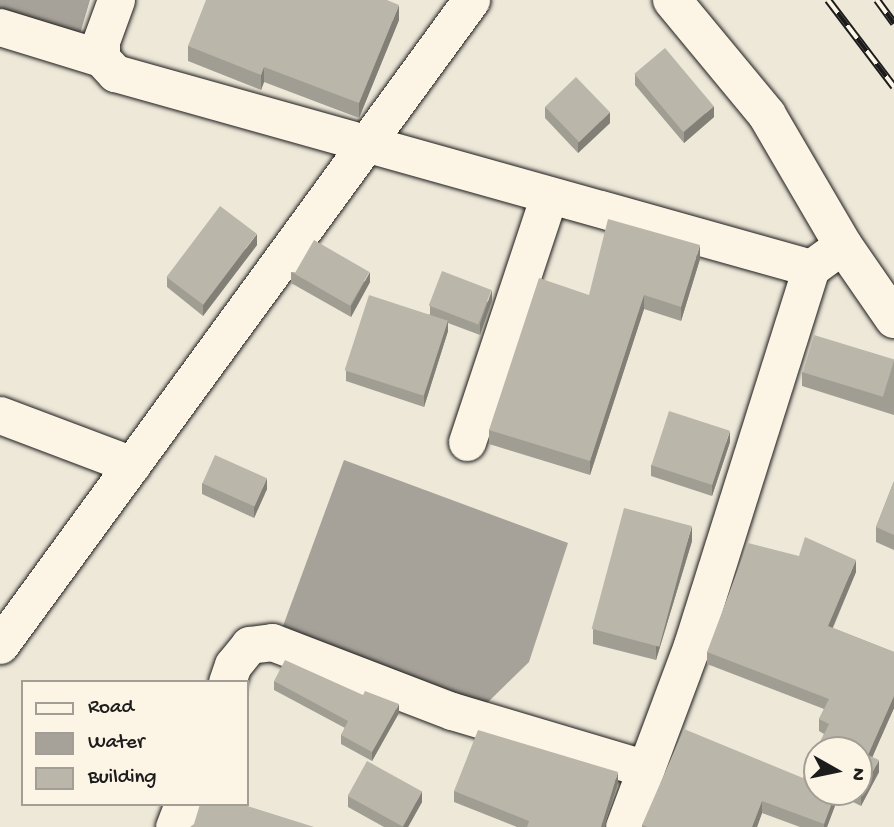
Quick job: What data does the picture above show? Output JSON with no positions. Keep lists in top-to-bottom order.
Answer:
{
  "legend": ["Road", "Water", "Building"],
  "north": "right"
}
